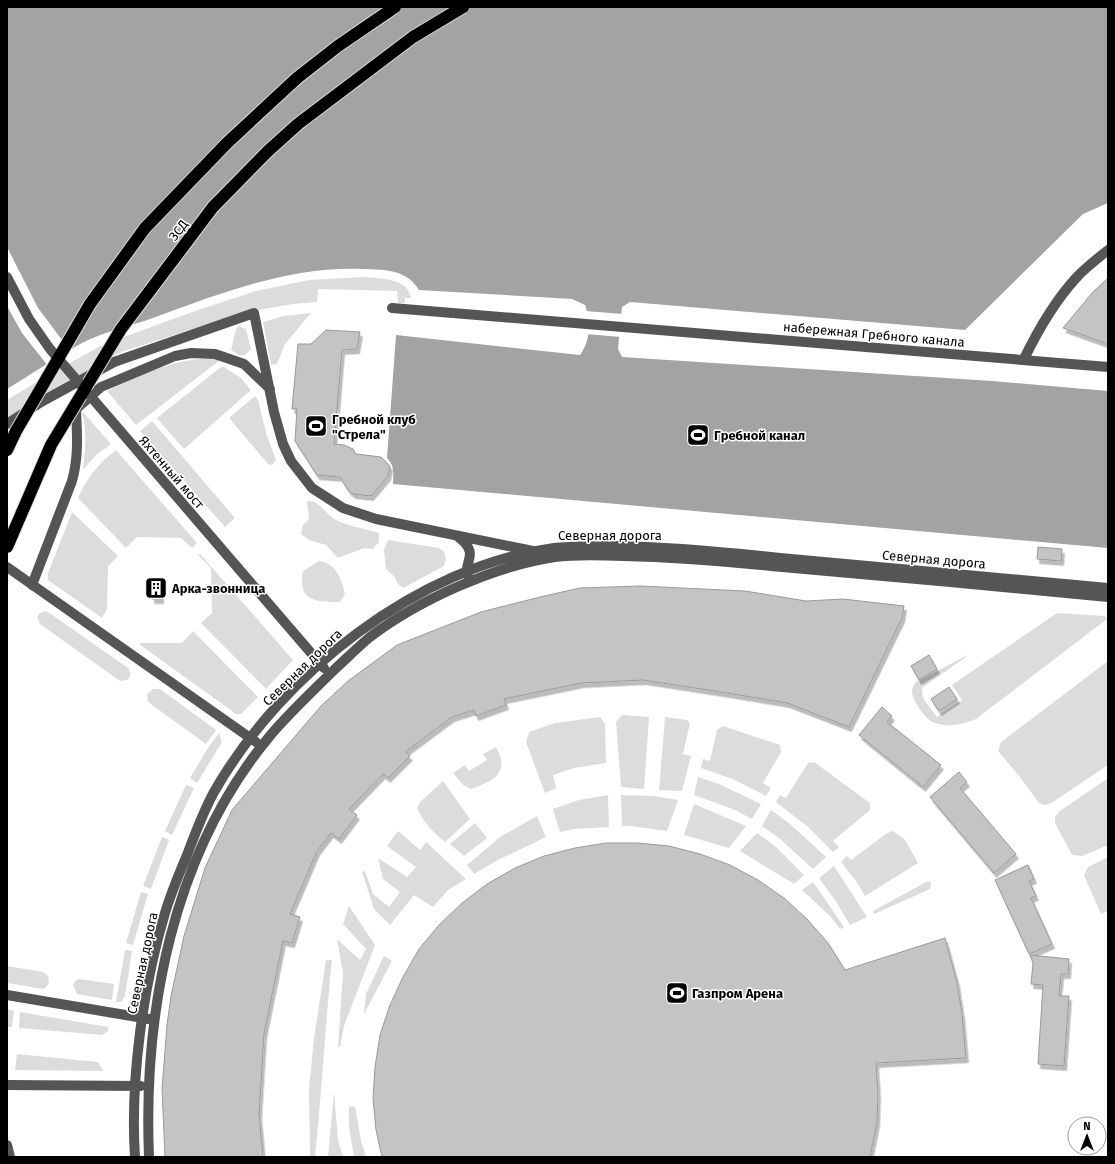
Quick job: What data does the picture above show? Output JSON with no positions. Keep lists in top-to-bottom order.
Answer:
{
  "streets": {
    "highway": ["ЗСД"],
    "street": ["набережная Гребного канала", "Яхтенный мост", "Северная дорога"]
  },
  "crossings": [
    ["Яхтенный мост", "Северная дорога"]
  ],
  "places": {
    "sports": ["Гребной клуб \"Стрела\"", "Гребной канал", "Газпром Арена"],
    "building": ["Арка-звонница"]
  },
  "north": "top"
}
